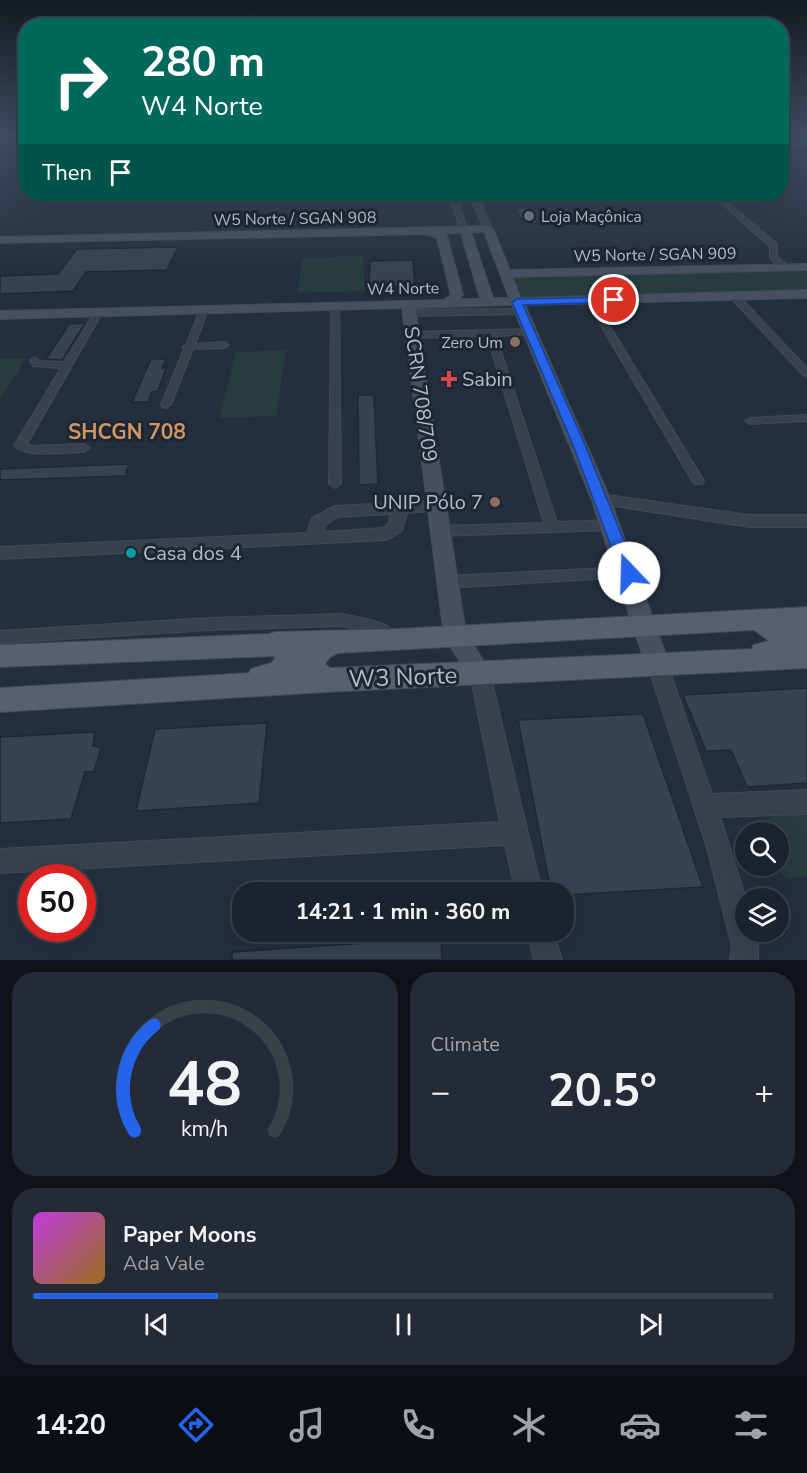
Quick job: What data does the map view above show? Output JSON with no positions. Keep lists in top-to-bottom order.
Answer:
{
  "streets": {
    "main road": [
      "W5 Norte / SGAN 908",
      "W5 Norte / SGAN 909",
      "W4 Norte",
      "SCRN 708/709",
      "W3 Norte"
    ]
  },
  "crossings": [
    ["W4 Norte", "SCRN 708/709"],
    ["SCRN 708/709", "W3 Norte"]
  ],
  "districts": ["SHCGN 708"],
  "places": {
    "other": [
      "Loja Maçônica",
      "Zero Um",
      "UNIP Pólo 7",
      "Casa dos 4"
    ],
    "health": ["Sabin"]
  },
  "page": {
    "turn": ["280 m", "W4 Norte"],
    "then": "Then",
    "limit": "50",
    "trip": "14:21 · 1 min · 360 m",
    "tile": "Climate",
    "heat": ["−", "20.5°", "+"],
    "song": ["Paper Moons", "Ada Vale"],
    "tabs": "14:20",
    "gauge": ["48", "km/h"]
  }
}
